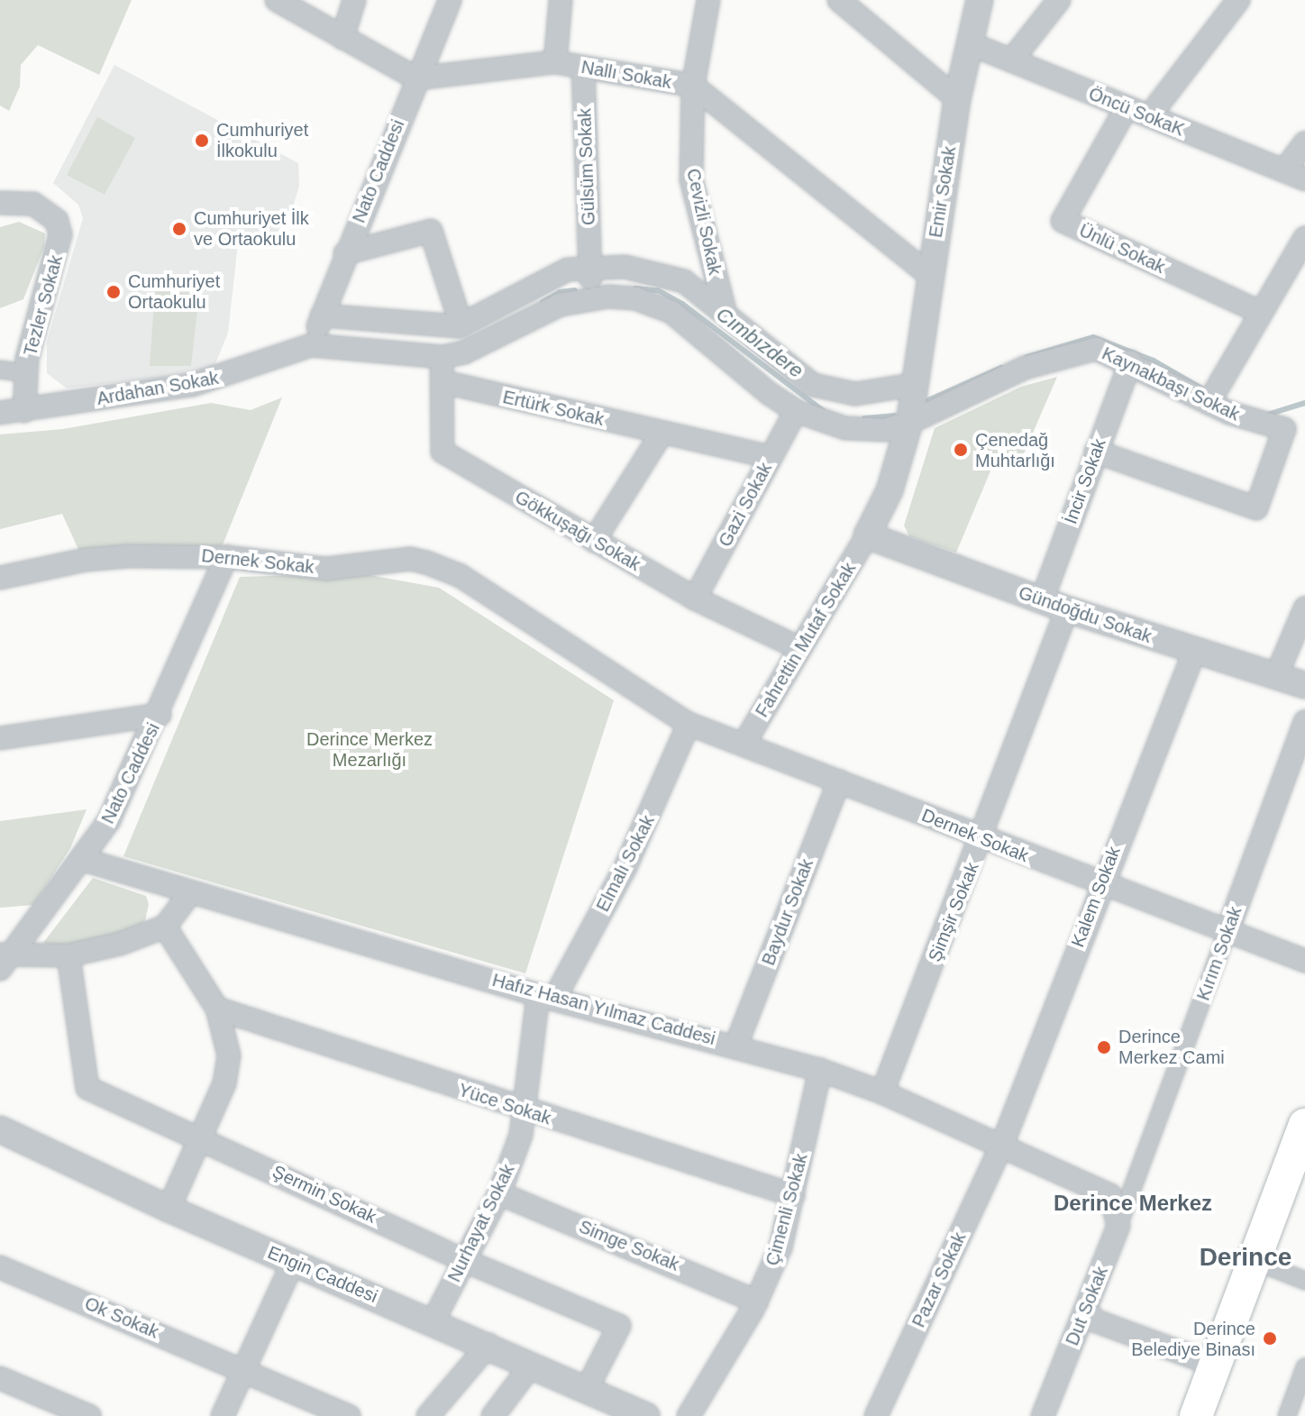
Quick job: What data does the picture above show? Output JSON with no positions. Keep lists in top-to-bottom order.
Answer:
{
  "streets": {
    "street": [
      "Nallı Sokak",
      "Öncü SokaK",
      "Gülsüm Sokak",
      "Nato Caddesi",
      "Emir Sokak",
      "Cevizli Sokak",
      "Ünlü Sokak",
      "Tezler Sokak",
      "Kaynakbaşı Sokak",
      "Ardahan Sokak",
      "Ertürk Sokak",
      "İncir Sokak",
      "Gazi Sokak",
      "Gökkuşağı Sokak",
      "Dernek Sokak",
      "Gündoğdu Sokak",
      "Fahrettin Mutaf Sokak",
      "Elmalı Sokak",
      "Kalem Sokak",
      "Baydur Sokak",
      "Şimşir Sokak",
      "Kırım Sokak",
      "Hafız Hasan Yılmaz Caddesi",
      "Yüce Sokak",
      "Şermin Sokak",
      "Çimenli Sokak",
      "Nurhayat Sokak",
      "Simge Sokak",
      "Engin Caddesi",
      "Pazar Sokak",
      "Dut Sokak",
      "Ok Sokak"
    ]
  },
  "crossings": [
    ["Nallı Sokak", "Gülsüm Sokak"],
    ["Nallı Sokak", "Nato Caddesi"],
    ["Nallı Sokak", "Emir Sokak"],
    ["Nallı Sokak", "Cevizli Sokak"],
    ["Öncü SokaK", "Emir Sokak"],
    ["Öncü SokaK", "Ünlü Sokak"],
    ["Gülsüm Sokak", "Kaynakbaşı Sokak"],
    ["Nato Caddesi", "Kaynakbaşı Sokak"],
    ["Nato Caddesi", "Ardahan Sokak"],
    ["Nato Caddesi", "Dernek Sokak"],
    ["Nato Caddesi", "Hafız Hasan Yılmaz Caddesi"],
    ["Emir Sokak", "Kaynakbaşı Sokak"],
    ["Emir Sokak", "Gündoğdu Sokak"],
    ["Emir Sokak", "Fahrettin Mutaf Sokak"],
    ["Tezler Sokak", "Ardahan Sokak"],
    ["Kaynakbaşı Sokak", "Ardahan Sokak"],
    ["Kaynakbaşı Sokak", "İncir Sokak"],
    ["Kaynakbaşı Sokak", "Gazi Sokak"],
    ["Kaynakbaşı Sokak", "Gökkuşağı Sokak"],
    ["Ertürk Sokak", "Gazi Sokak"],
    ["Ertürk Sokak", "Gökkuşağı Sokak"],
    ["İncir Sokak", "Gündoğdu Sokak"],
    ["Gazi Sokak", "Gökkuşağı Sokak"],
    ["Gökkuşağı Sokak", "Fahrettin Mutaf Sokak"],
    ["Dernek Sokak", "Fahrettin Mutaf Sokak"],
    ["Dernek Sokak", "Elmalı Sokak"],
    ["Dernek Sokak", "Kalem Sokak"],
    ["Dernek Sokak", "Baydur Sokak"],
    ["Dernek Sokak", "Şimşir Sokak"],
    ["Dernek Sokak", "Kırım Sokak"],
    ["Gündoğdu Sokak", "Fahrettin Mutaf Sokak"],
    ["Gündoğdu Sokak", "Kalem Sokak"],
    ["Gündoğdu Sokak", "Şimşir Sokak"],
    ["Elmalı Sokak", "Hafız Hasan Yılmaz Caddesi"],
    ["Elmalı Sokak", "Nurhayat Sokak"],
    ["Kalem Sokak", "Hafız Hasan Yılmaz Caddesi"],
    ["Kalem Sokak", "Pazar Sokak"],
    ["Baydur Sokak", "Hafız Hasan Yılmaz Caddesi"],
    ["Şimşir Sokak", "Hafız Hasan Yılmaz Caddesi"],
    ["Kırım Sokak", "Hafız Hasan Yılmaz Caddesi"],
    ["Kırım Sokak", "Dut Sokak"],
    ["Hafız Hasan Yılmaz Caddesi", "Çimenli Sokak"],
    ["Hafız Hasan Yılmaz Caddesi", "Nurhayat Sokak"],
    ["Hafız Hasan Yılmaz Caddesi", "Pazar Sokak"],
    ["Hafız Hasan Yılmaz Caddesi", "Dut Sokak"],
    ["Yüce Sokak", "Çimenli Sokak"],
    ["Yüce Sokak", "Nurhayat Sokak"],
    ["Şermin Sokak", "Nurhayat Sokak"],
    ["Şermin Sokak", "Engin Caddesi"],
    ["Çimenli Sokak", "Simge Sokak"],
    ["Nurhayat Sokak", "Simge Sokak"],
    ["Nurhayat Sokak", "Engin Caddesi"]
  ],
  "districts": ["Derince Merkez", "Derince"],
  "water": ["Cımbızdere"],
  "parks": ["Derince Merkez Mezarlığı"],
  "places": [
    "Cumhuriyet İlkokulu",
    "Cumhuriyet İlk ve Ortaokulu",
    "Cumhuriyet Ortaokulu",
    "Çenedağ Muhtarlığı",
    "Derince Merkez Cami",
    "Derince Belediye Binası"
  ]
}
